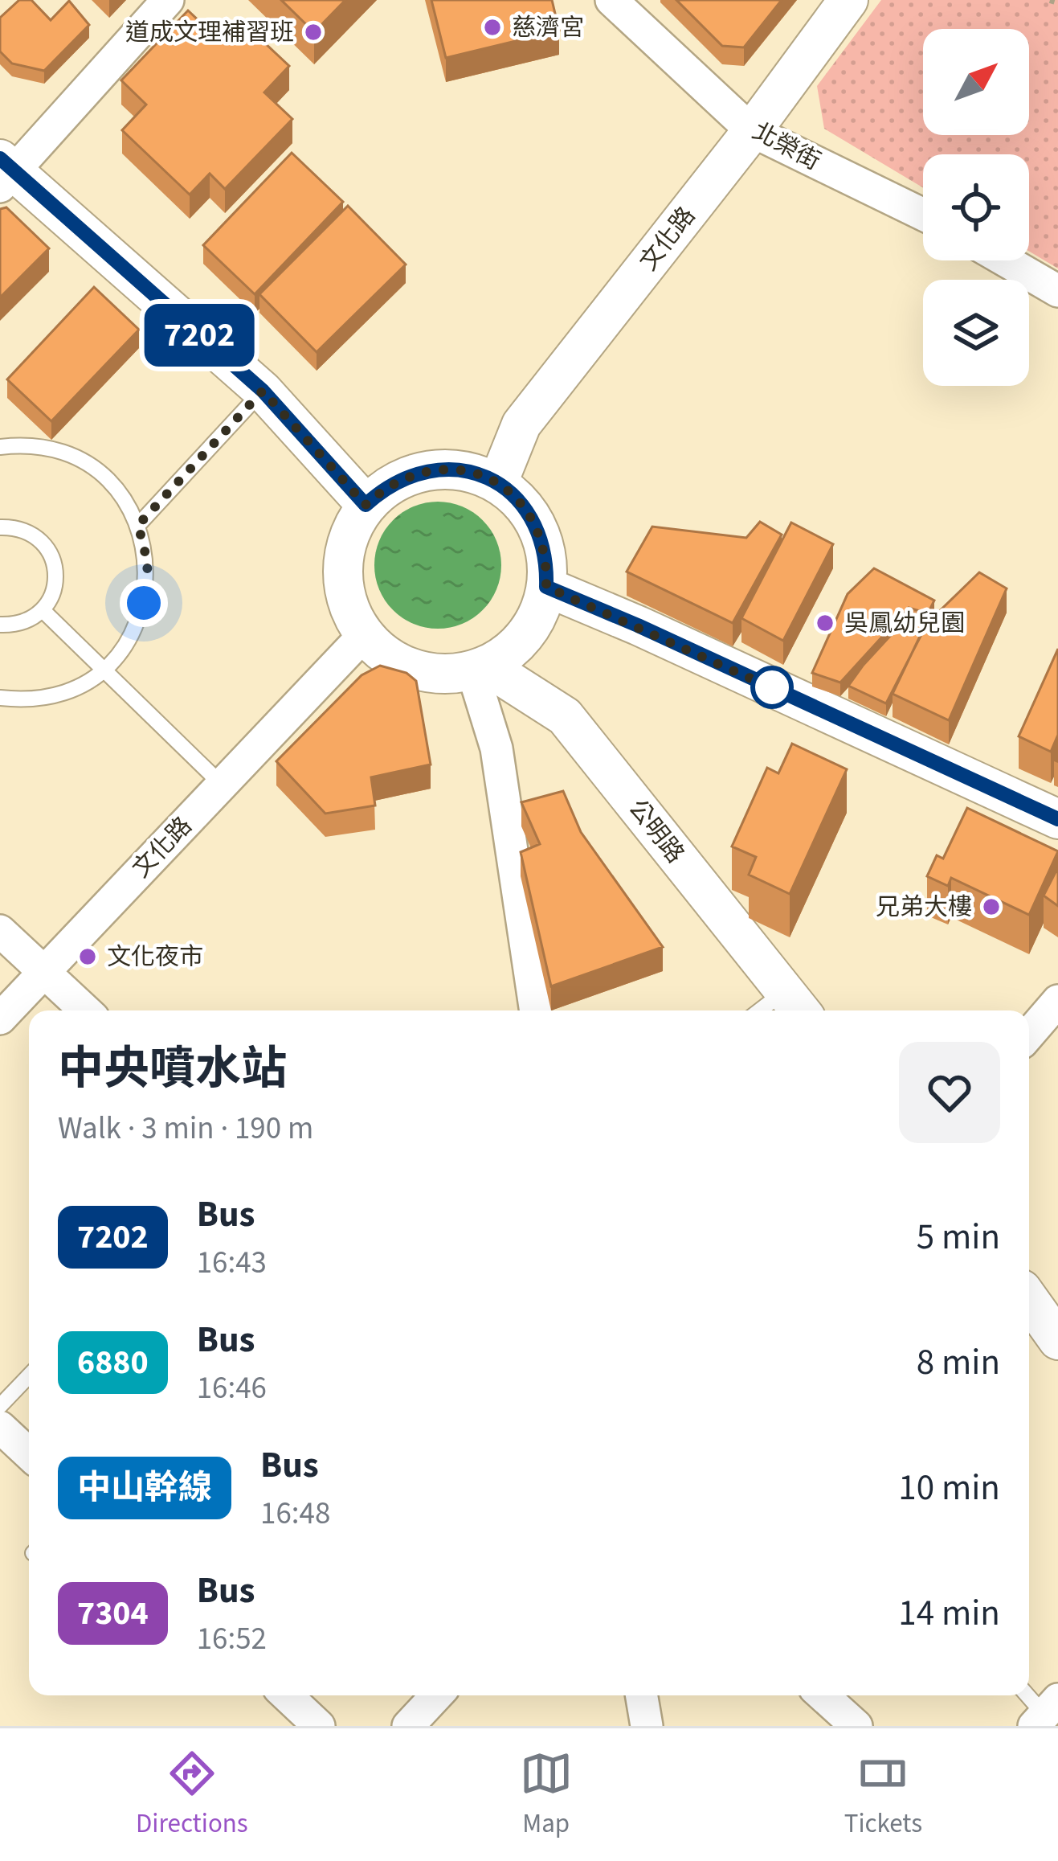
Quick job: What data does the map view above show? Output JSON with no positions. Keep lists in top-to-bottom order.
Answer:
{
  "streets": {
    "street": ["北榮街", "文化路", "公明路"]
  },
  "crossings": [
    ["北榮街", "文化路"],
    ["文化路", "公明路"]
  ],
  "places": [
    "慈濟宮",
    "道成文理補習班",
    "吳鳳幼兒園",
    "兄弟大樓",
    "文化夜市"
  ],
  "lines": ["bus line 7202"],
  "north": "top right",
  "page": {
    "on_map": "7202",
    "heading": ["中央噴水站", "Walk · 3 min · 190 m"],
    "list": [
      {
        "mark": "7202",
        "name": "Bus",
        "note": "16:43",
        "value": "5 min"
      },
      {
        "mark": "6880",
        "name": "Bus",
        "note": "16:46",
        "value": "8 min"
      },
      {
        "mark": "中山幹線",
        "name": "Bus",
        "note": "16:48",
        "value": "10 min"
      },
      {
        "mark": "7304",
        "name": "Bus",
        "note": "16:52",
        "value": "14 min"
      }
    ],
    "tabs": ["Directions", "Map", "Tickets"]
  }
}
